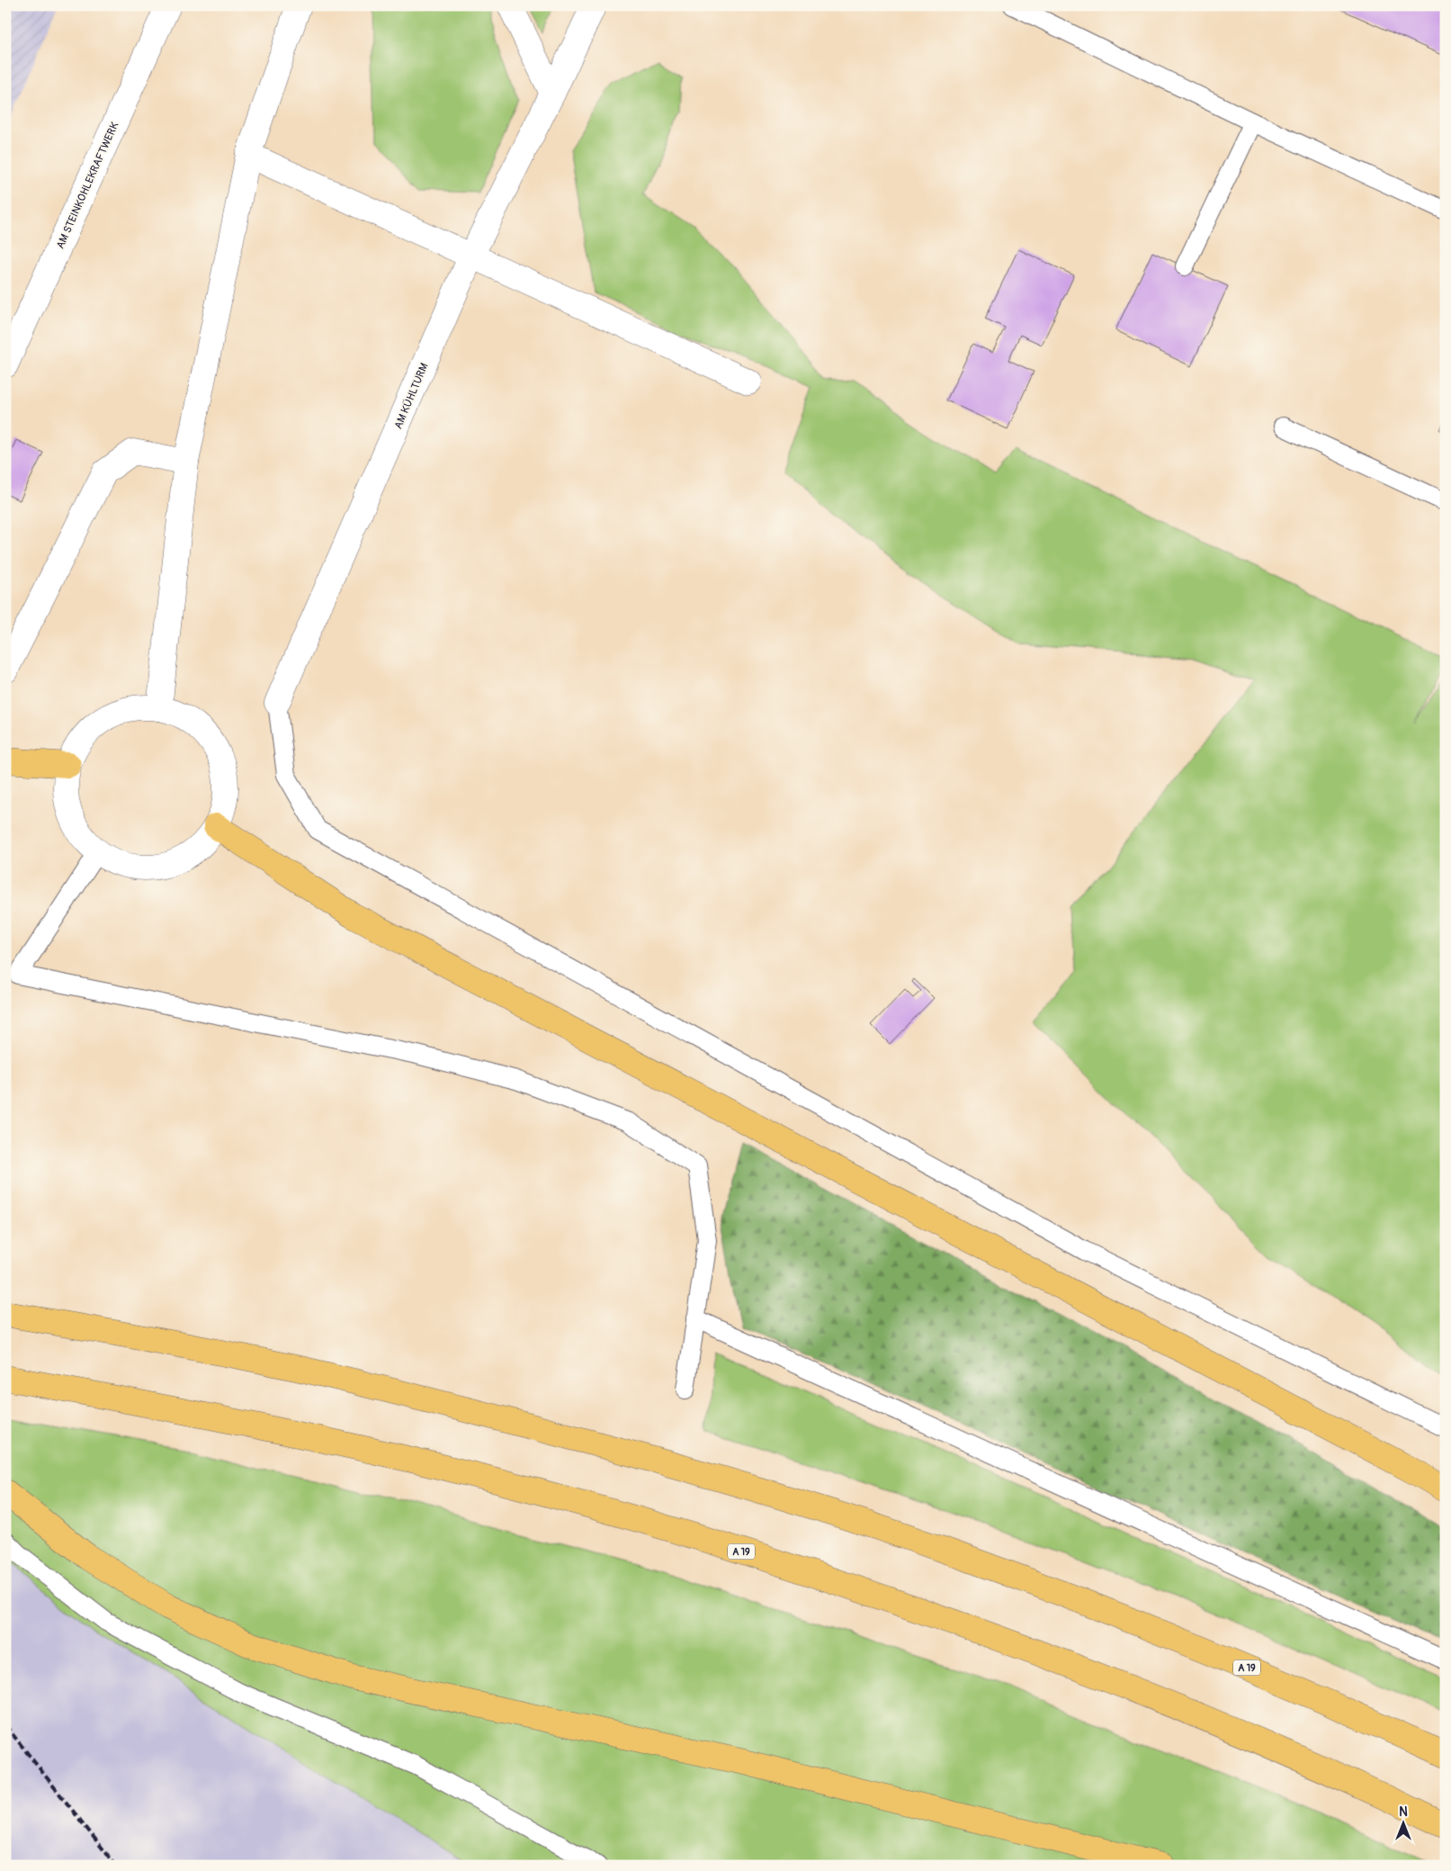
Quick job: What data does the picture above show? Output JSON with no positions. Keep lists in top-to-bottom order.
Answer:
{
  "streets": {
    "highway": ["A 19"],
    "street": ["AM STEINKOHLEKRAFTWERK", "AM KÜHLTURM"]
  },
  "north": "top"
}
